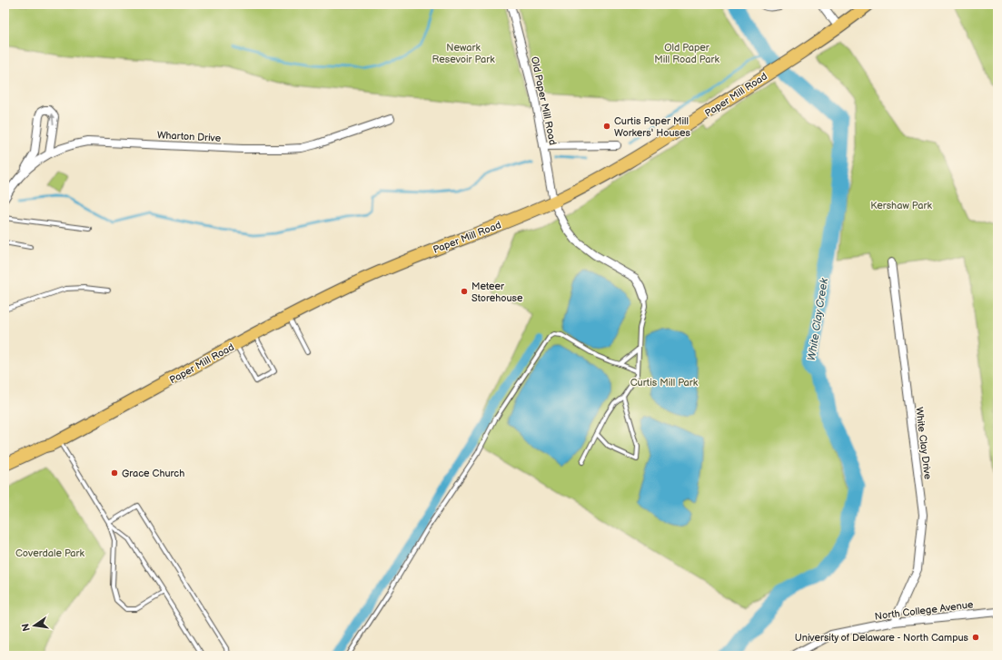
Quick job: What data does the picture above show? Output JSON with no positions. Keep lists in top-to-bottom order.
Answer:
{
  "streets": {
    "main road": ["Paper Mill Road"],
    "street": [
      "Old Paper Mill Road",
      "Wharton Drive",
      "White Clay Drive",
      "North College Avenue"
    ]
  },
  "crossings": [
    ["Paper Mill Road", "Old Paper Mill Road"],
    ["White Clay Drive", "North College Avenue"]
  ],
  "water": ["White Clay Creek"],
  "parks": [
    "Newark Resevoir Park",
    "Old Paper Mill Road Park",
    "Kershaw Park",
    "Curtis Mill Park",
    "Coverdale Park"
  ],
  "places": [
    "Curtis Paper Mill Workers' Houses",
    "Meteer Storehouse",
    "Grace Church",
    "University of Delaware - North Campus"
  ],
  "north": "left"
}
